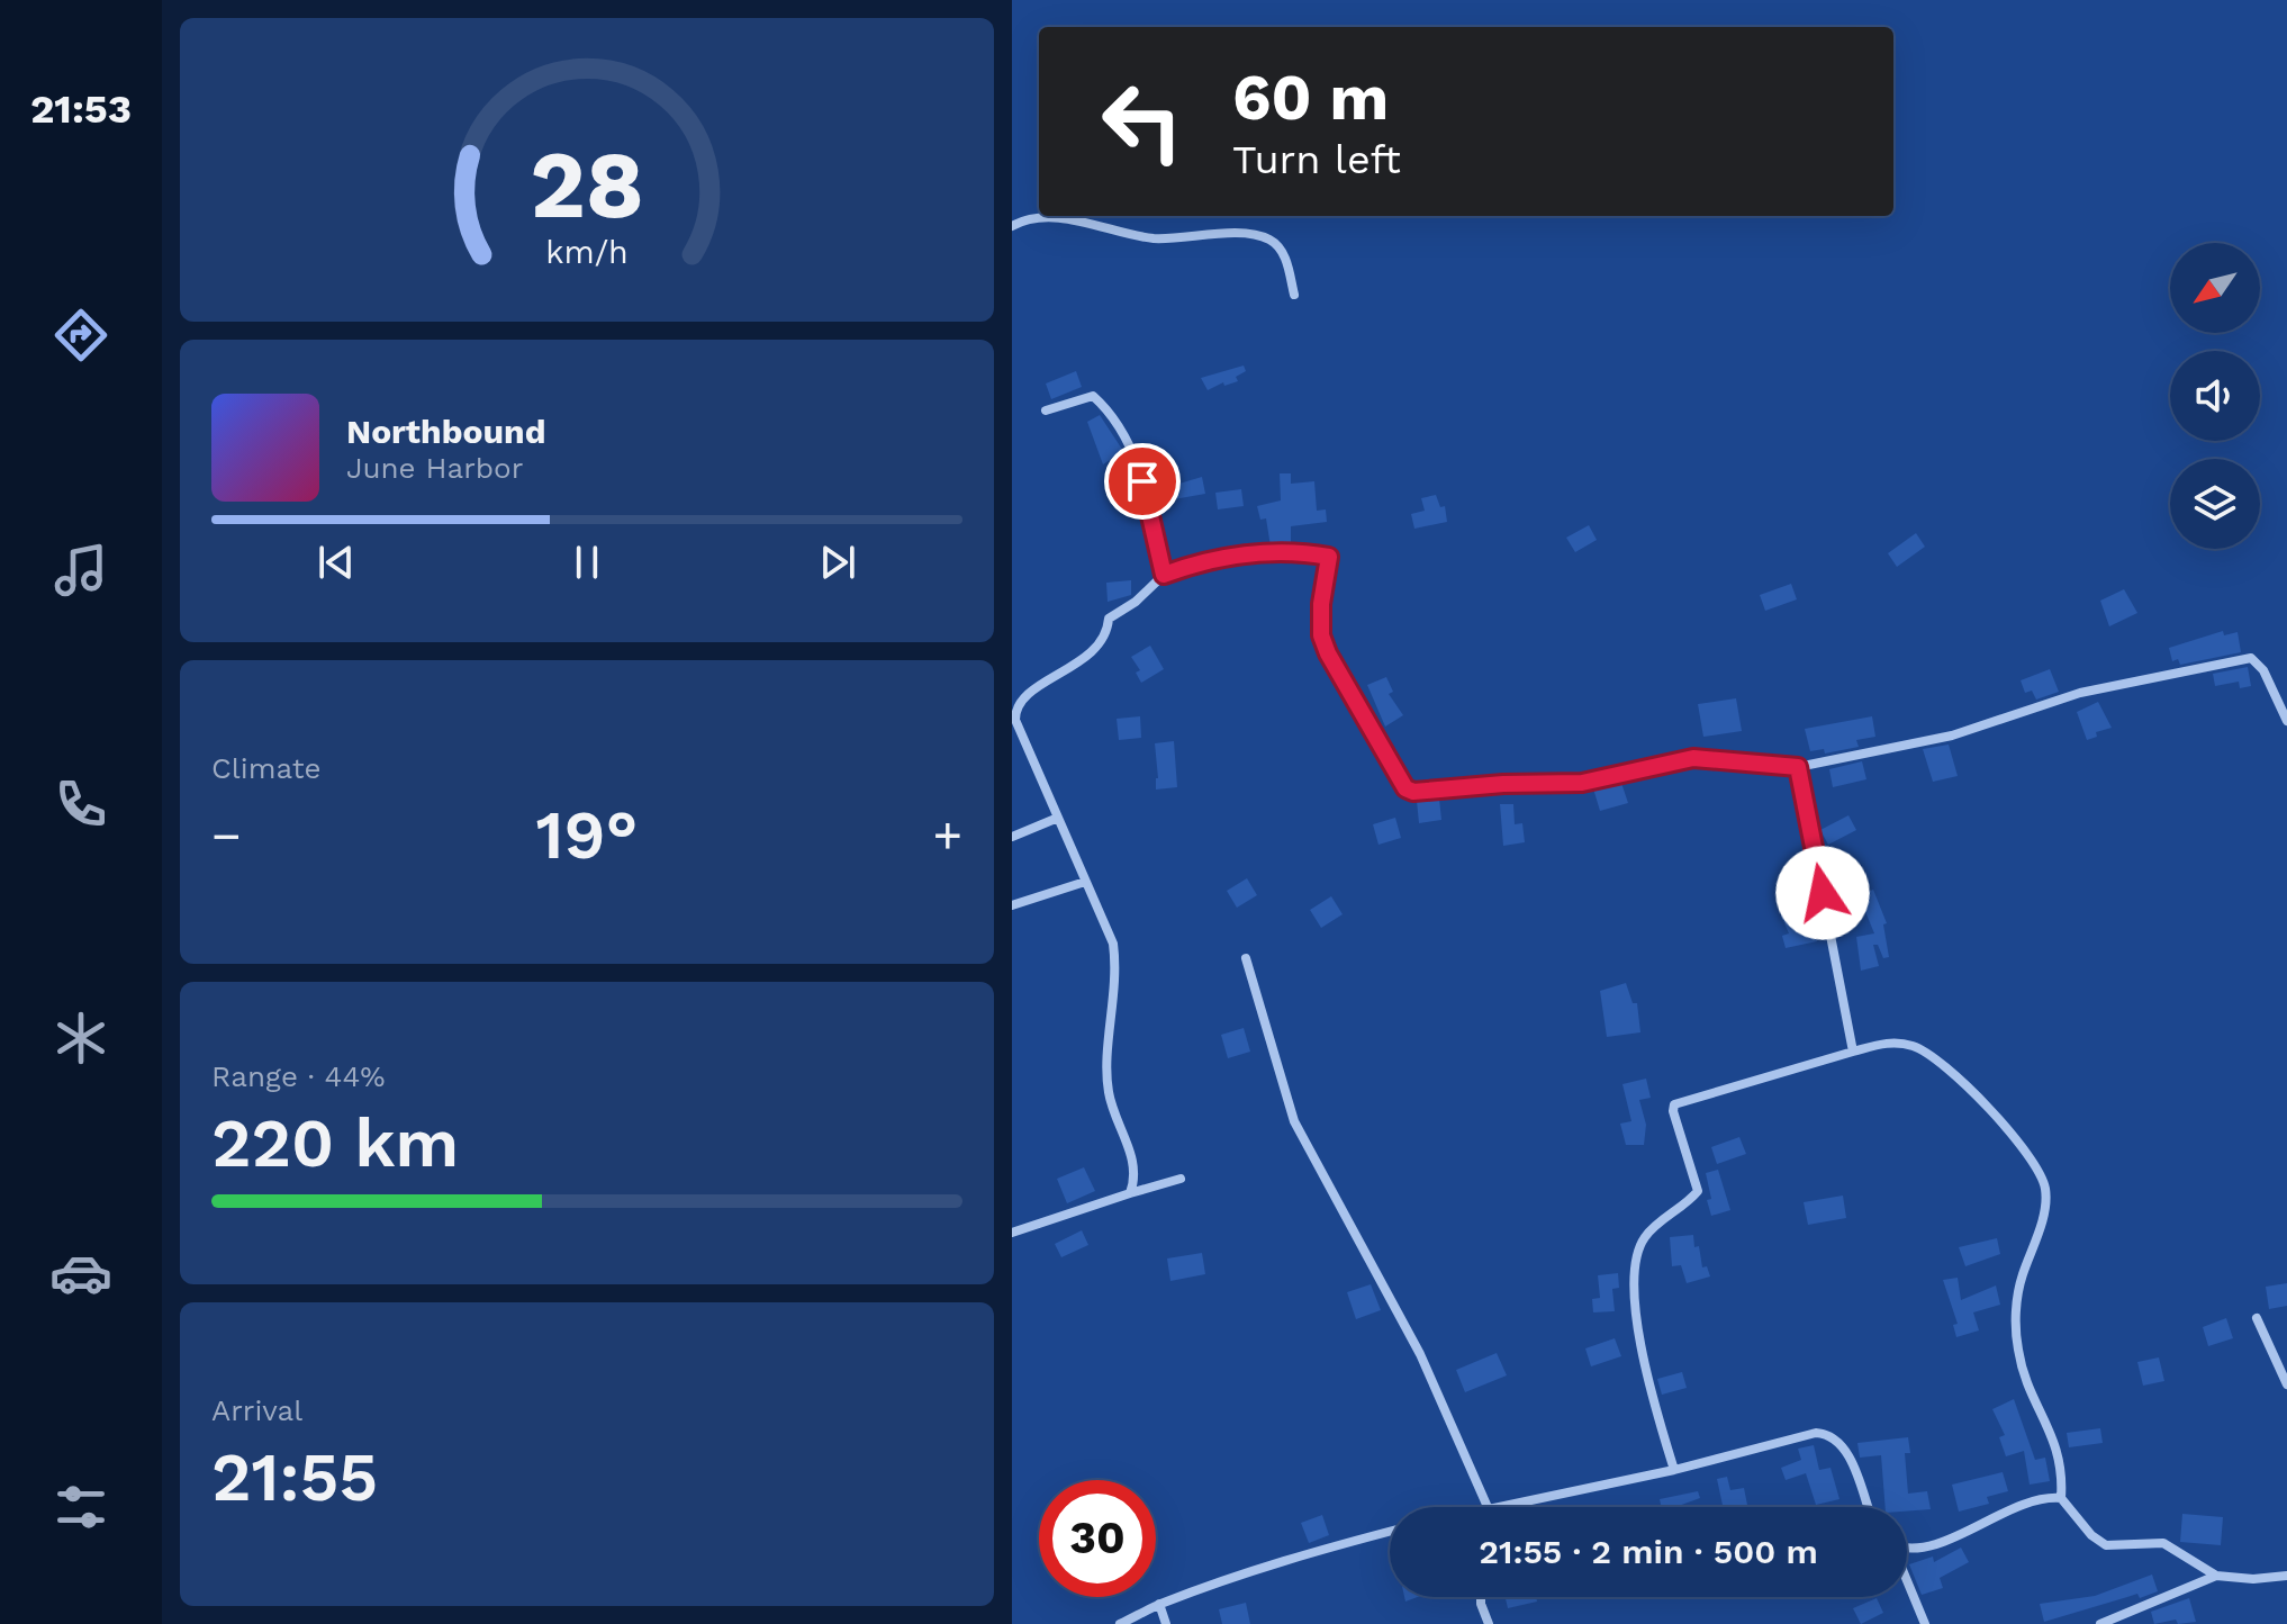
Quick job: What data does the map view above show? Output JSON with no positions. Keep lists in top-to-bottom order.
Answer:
{
  "north": "bottom left",
  "page": {
    "tabs": "21:53",
    "turn": ["60 m", "Turn left"],
    "song": ["Northbound", "June Harbor"],
    "tile": [
      "Climate",
      ["Range · 44%", "220 km"],
      ["Arrival", "21:55"]
    ],
    "heat": ["−", "19°", "+"],
    "limit": "30",
    "trip": "21:55 · 2 min · 500 m",
    "gauge": ["28", "km/h"]
  }
}
